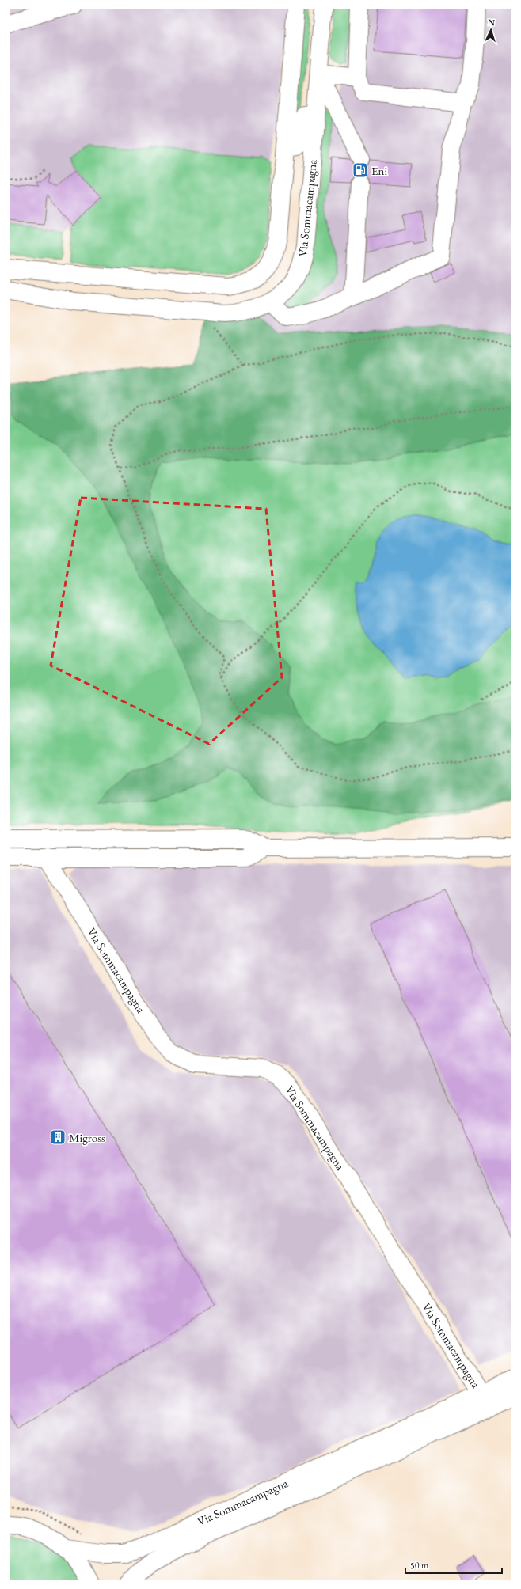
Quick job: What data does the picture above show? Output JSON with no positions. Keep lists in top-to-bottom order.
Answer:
{
  "streets": {
    "street": ["Via Sommacampagna"]
  },
  "places": {
    "fuel station": ["Eni"],
    "building": ["Migross"]
  },
  "scale_bar": "50 m",
  "north": "top"
}
